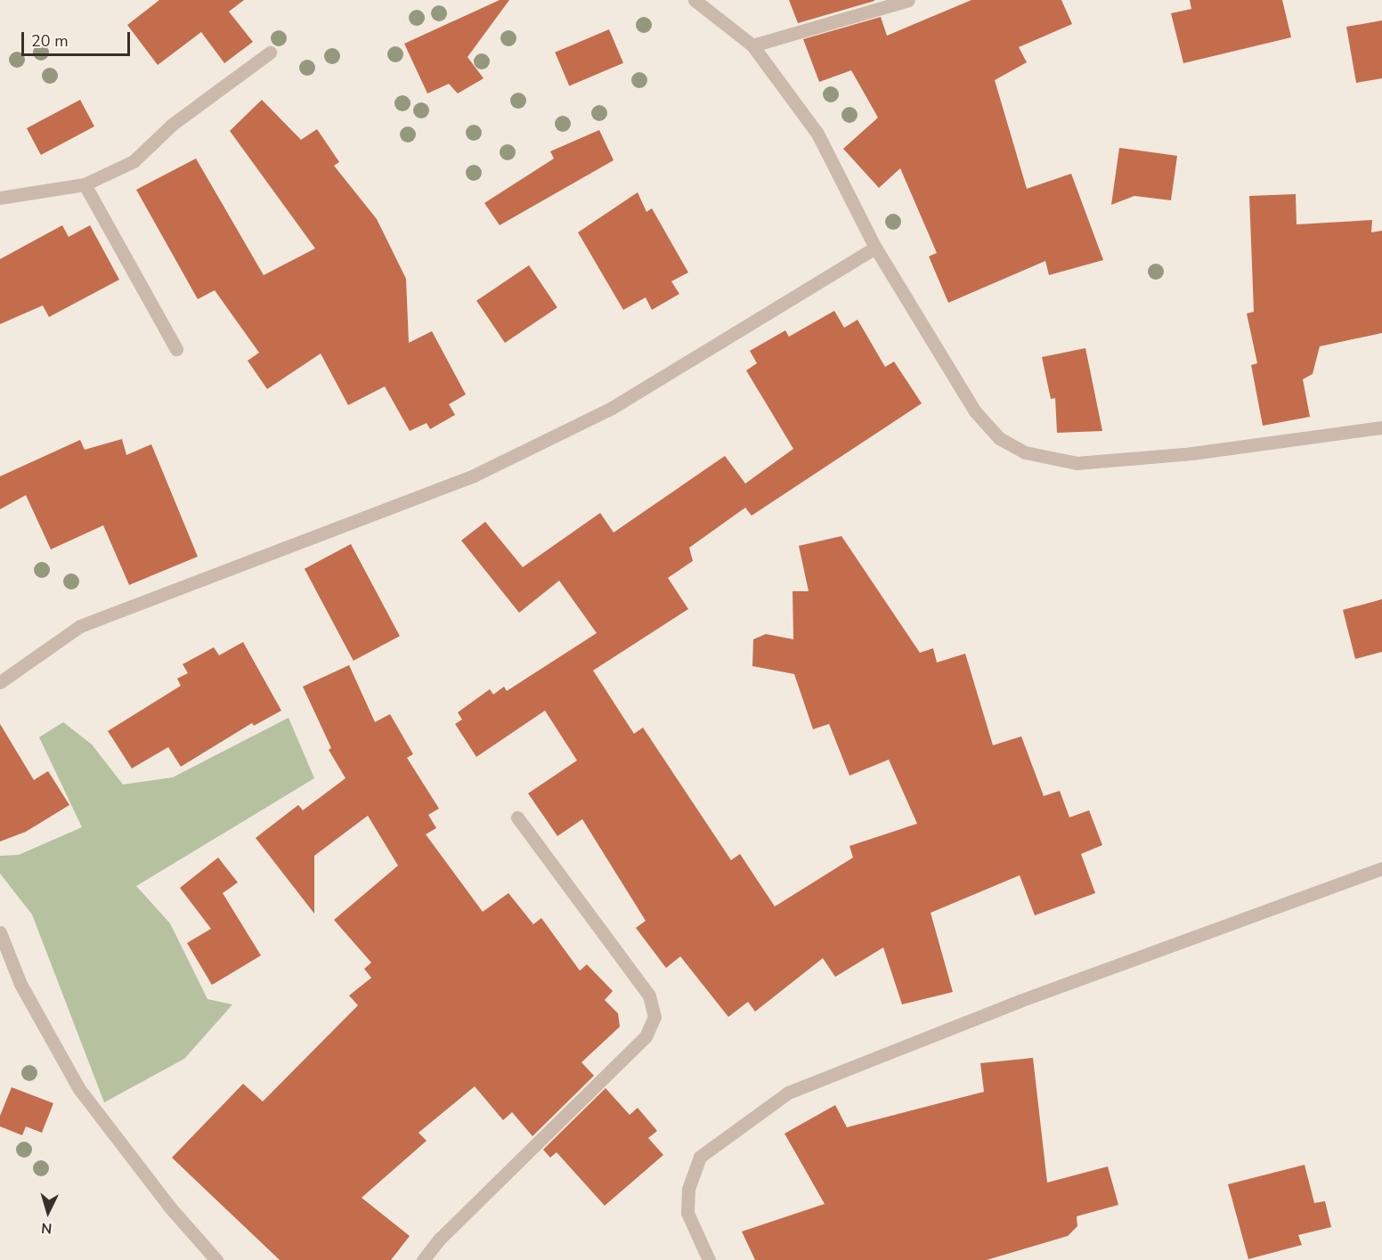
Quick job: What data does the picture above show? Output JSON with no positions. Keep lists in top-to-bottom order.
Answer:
{
  "scale_bar": "20 m",
  "north": "bottom"
}
